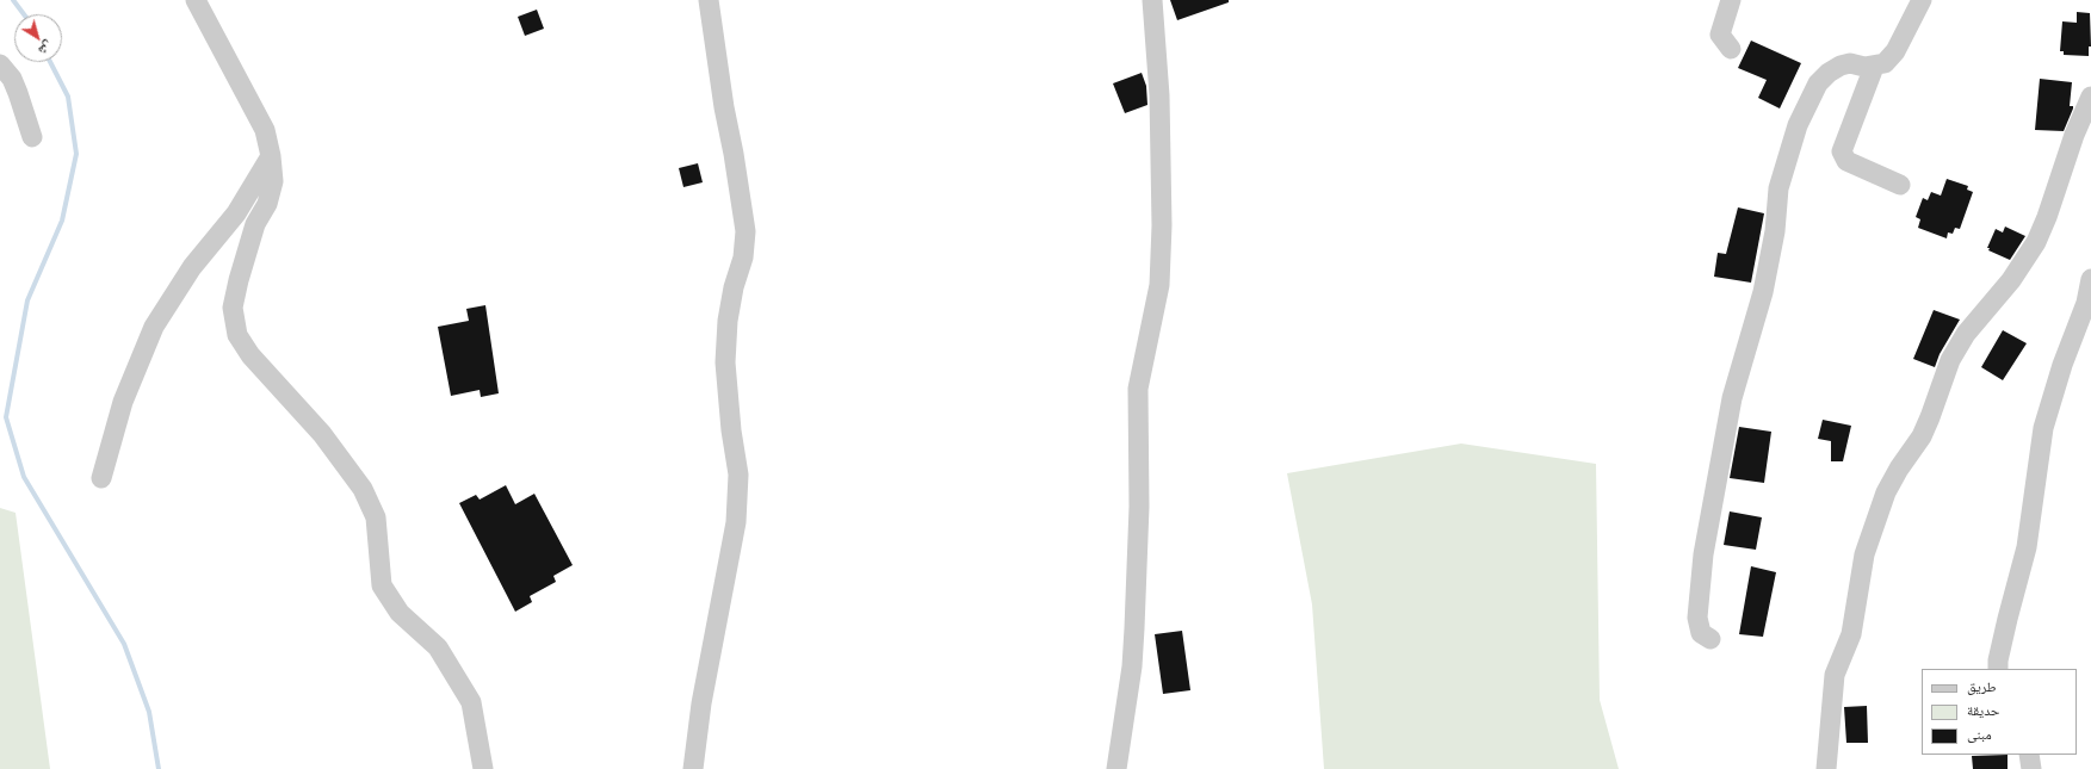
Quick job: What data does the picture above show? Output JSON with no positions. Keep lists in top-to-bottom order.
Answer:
{
  "legend": ["طريق", "حديقة", "مبنى"],
  "north": "bottom right"
}
